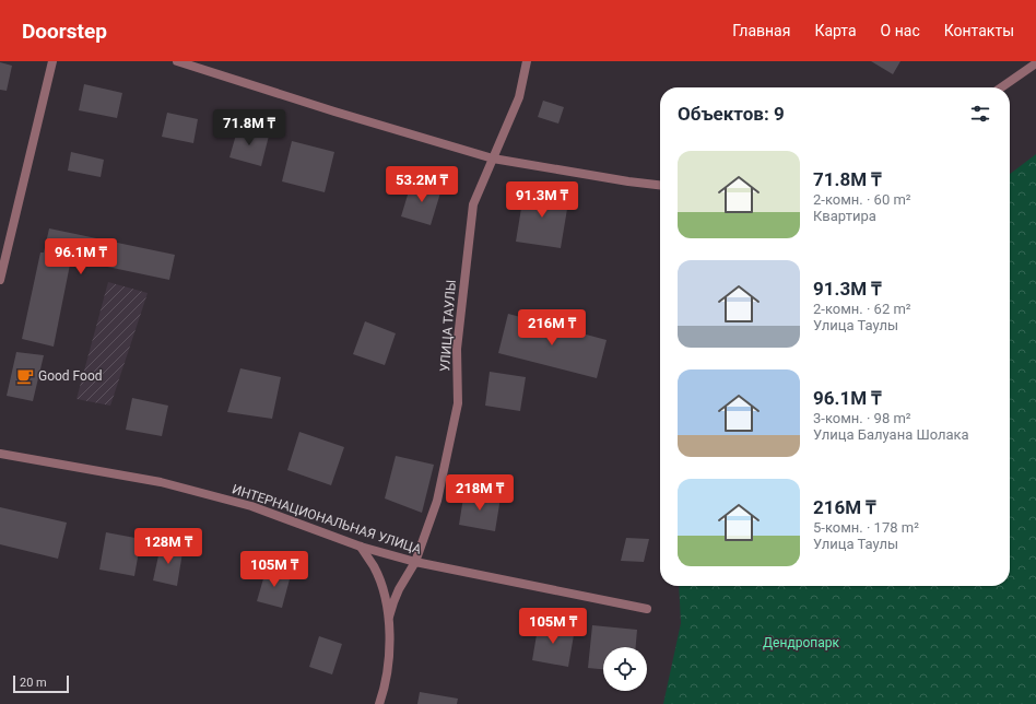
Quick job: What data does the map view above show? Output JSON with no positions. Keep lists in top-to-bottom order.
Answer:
{
  "streets": {
    "street": ["УЛИЦА ТАУЛЫ", "ИНТЕРНАЦИОНАЛЬНАЯ УЛИЦА"]
  },
  "crossings": [
    ["УЛИЦА ТАУЛЫ", "ИНТЕРНАЦИОНАЛЬНАЯ УЛИЦА"]
  ],
  "parks": ["Дендропарк"],
  "places": {
    "cafe": ["Good Food"]
  },
  "scale_bar": "20 m",
  "page": {
    "header": "Doorstep",
    "nav": [
      "Главная",
      "Карта",
      "О нас",
      "Контакты"
    ],
    "heading": "Объектов: 9",
    "price": [
      "71.8M ₸",
      "53.2M ₸",
      "91.3M ₸",
      "96.1M ₸",
      "216M ₸",
      "218M ₸",
      "128M ₸",
      "105M ₸",
      "105M ₸"
    ],
    "list": [
      {
        "name": "71.8M ₸",
        "note": "2-комн. · 60 m² · Квартира"
      },
      {
        "name": "91.3M ₸",
        "note": "2-комн. · 62 m² · Улица Таулы"
      },
      {
        "name": "96.1M ₸",
        "note": "3-комн. · 98 m² · Улица Балуана Шолака"
      },
      {
        "name": "216M ₸",
        "note": "5-комн. · 178 m² · Улица Таулы"
      }
    ],
    "scale": "20 m"
  }
}
